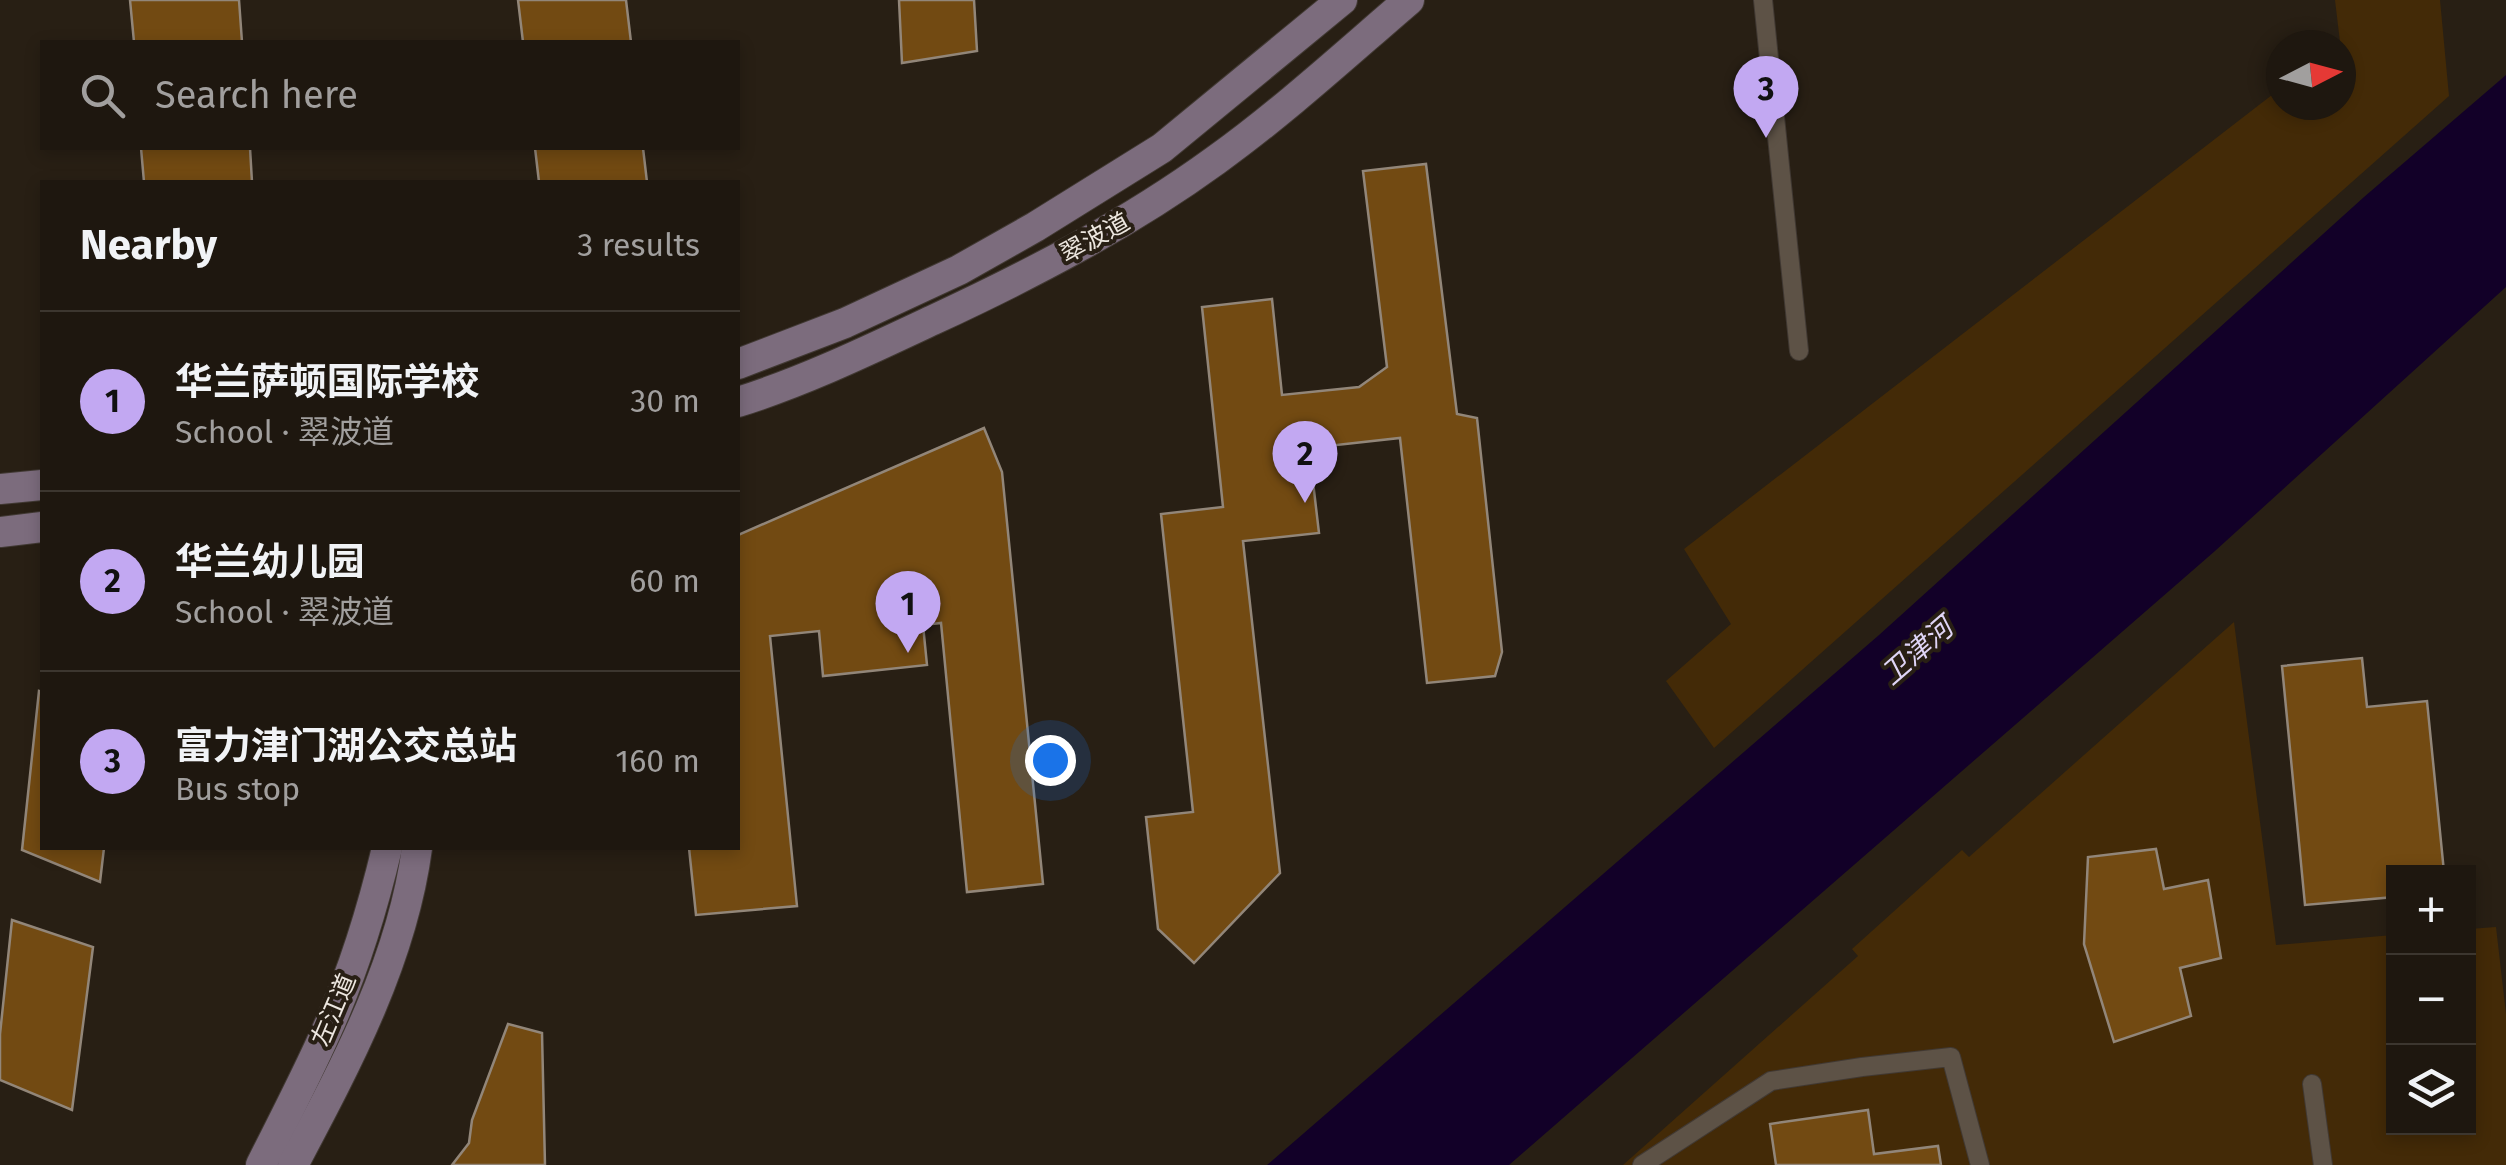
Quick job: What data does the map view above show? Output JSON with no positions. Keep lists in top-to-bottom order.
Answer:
{
  "streets": {
    "street": ["翠波道", "左江道"]
  },
  "water": ["卫津河"],
  "north": "right",
  "page": {
    "search": "Search here",
    "pins": ["3", "2", "1"],
    "heading": ["Nearby", "3 results"],
    "list": [
      {
        "mark": "1",
        "name": "华兰萨顿国际学校",
        "note": "School · 翠波道",
        "value": "30 m"
      },
      {
        "mark": "2",
        "name": "华兰幼儿园",
        "note": "School · 翠波道",
        "value": "60 m"
      },
      {
        "mark": "3",
        "name": "富力津门湖公交总站",
        "note": "Bus stop",
        "value": "160 m"
      }
    ],
    "map_buttons": ["+", "−"]
  }
}
